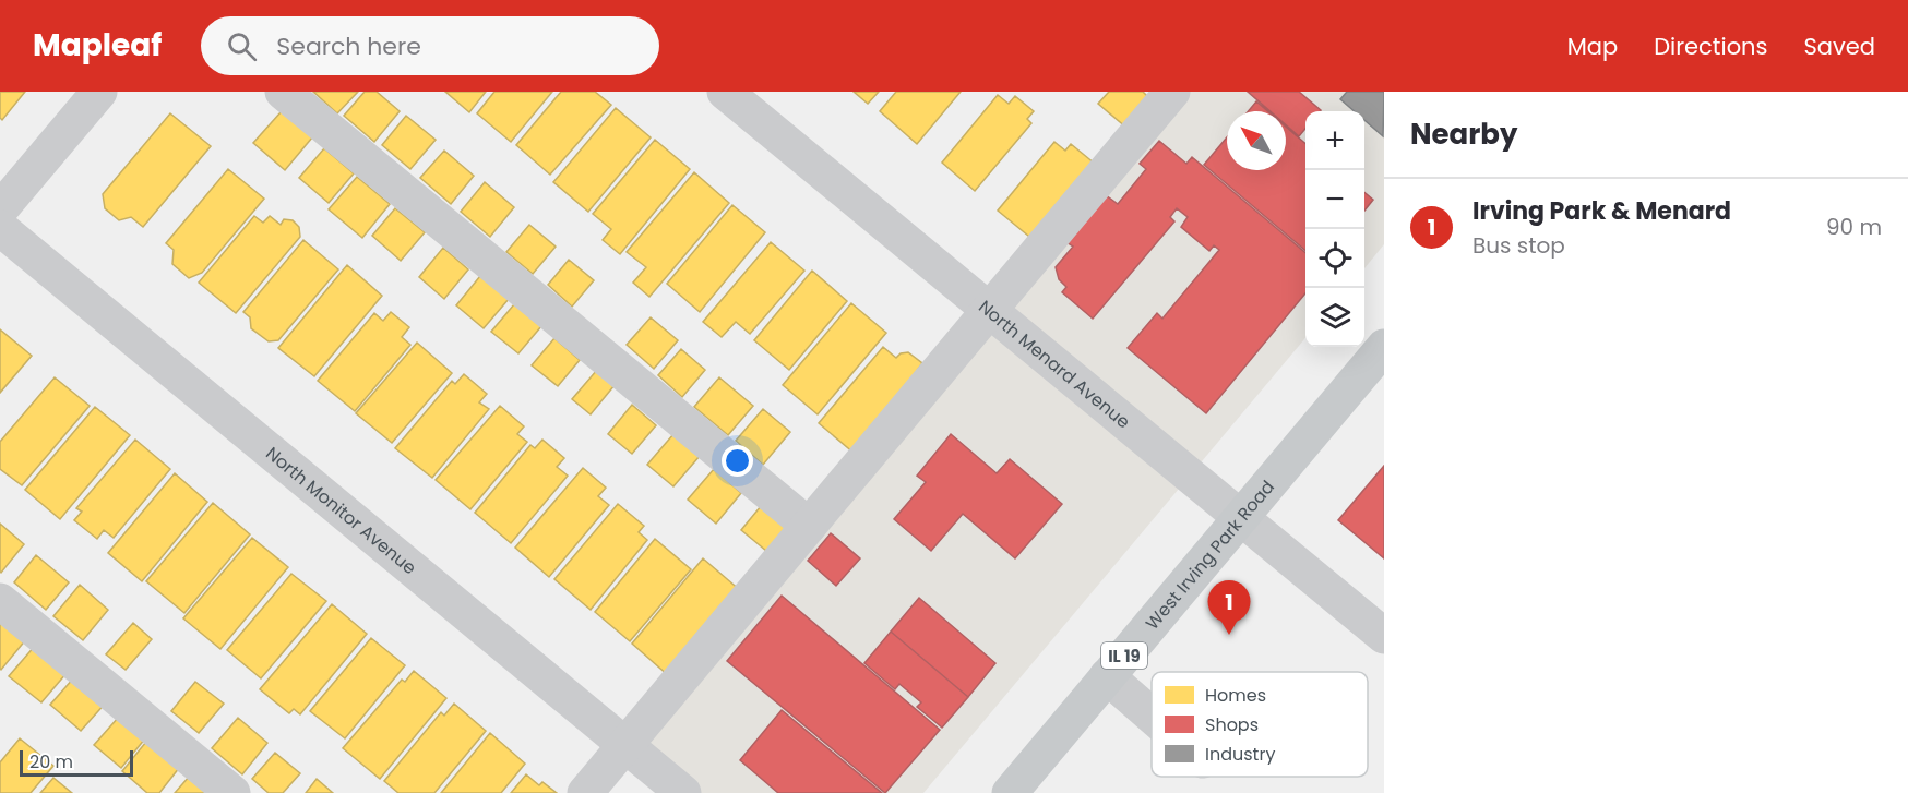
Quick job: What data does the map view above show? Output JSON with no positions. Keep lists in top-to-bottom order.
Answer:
{
  "streets": {
    "main road": ["West Irving Park Road", "IL 19"],
    "street": ["North Menard Avenue", "North Monitor Avenue"]
  },
  "crossings": [
    ["North Menard Avenue", "West Irving Park Road"]
  ],
  "legend": ["Homes", "Shops", "Industry"],
  "scale_bar": "20 m",
  "north": "top left",
  "page": {
    "header": "Mapleaf",
    "search": "Search here",
    "nav": ["Map", "Directions", "Saved"],
    "heading": "Nearby",
    "map_buttons": ["+", "−"],
    "list": [
      {
        "mark": "1",
        "name": "Irving Park & Menard",
        "note": "Bus stop",
        "value": "90 m"
      }
    ],
    "pins": "1",
    "scale": "20 m"
  }
}
